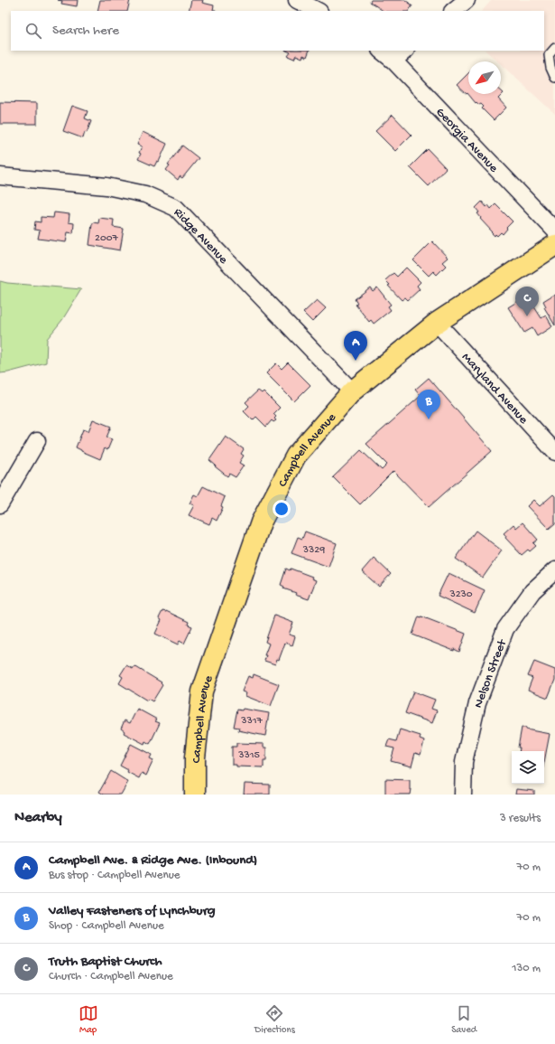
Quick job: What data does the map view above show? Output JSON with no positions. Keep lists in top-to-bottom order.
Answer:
{
  "streets": {
    "main road": ["Campbell Avenue"],
    "street": [
      "Georgia Avenue",
      "Ridge Avenue",
      "Maryland Avenue",
      "Nelson Street"
    ]
  },
  "crossings": [
    ["Ridge Avenue", "Campbell Avenue"],
    ["Maryland Avenue", "Campbell Avenue"]
  ],
  "house_numbers": [
    "2007",
    "3329",
    "3230",
    "3317",
    "3315"
  ],
  "north": "bottom left",
  "page": {
    "search": "Search here",
    "pins": ["C", "A", "B"],
    "heading": ["Nearby", "3 results"],
    "list": [
      {
        "mark": "A",
        "name": "Campbell Ave. & Ridge Ave. (Inbound)",
        "note": "Bus stop · Campbell Avenue",
        "value": "70 m"
      },
      {
        "mark": "B",
        "name": "Valley Fasteners of Lynchburg",
        "note": "Shop · Campbell Avenue",
        "value": "70 m"
      },
      {
        "mark": "C",
        "name": "Truth Baptist Church",
        "note": "Church · Campbell Avenue",
        "value": "130 m"
      }
    ],
    "nav": ["Map", "Directions", "Saved"]
  }
}
